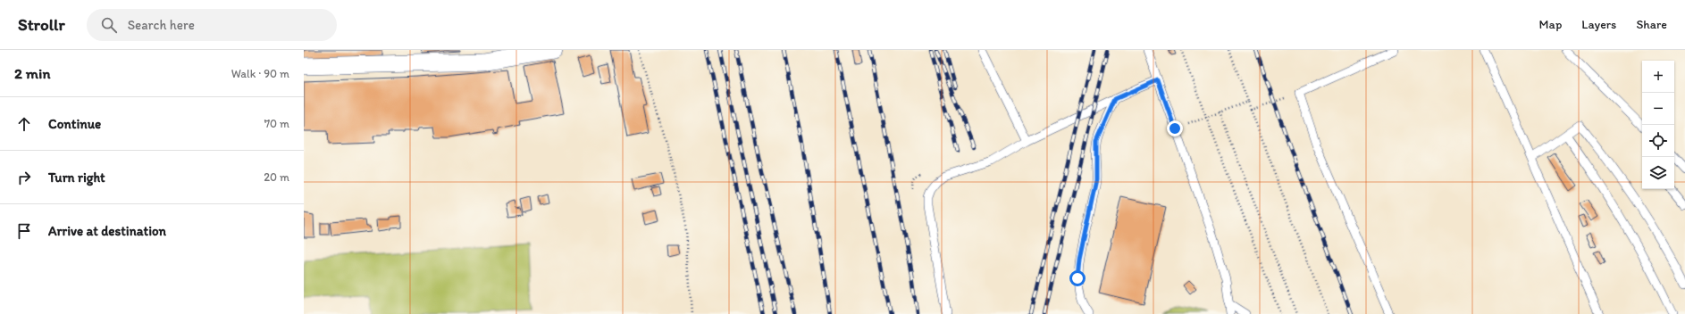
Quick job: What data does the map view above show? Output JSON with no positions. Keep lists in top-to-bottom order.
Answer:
{
  "page": {
    "header": "Strollr",
    "search": "Search here",
    "nav": ["Map", "Layers", "Share"],
    "heading": ["2 min", "Walk · 90 m"],
    "map_buttons": ["+", "−"],
    "list": [
      ["Continue", "70 m"],
      ["Turn right", "20 m"],
      "Arrive at destination"
    ]
  }
}
